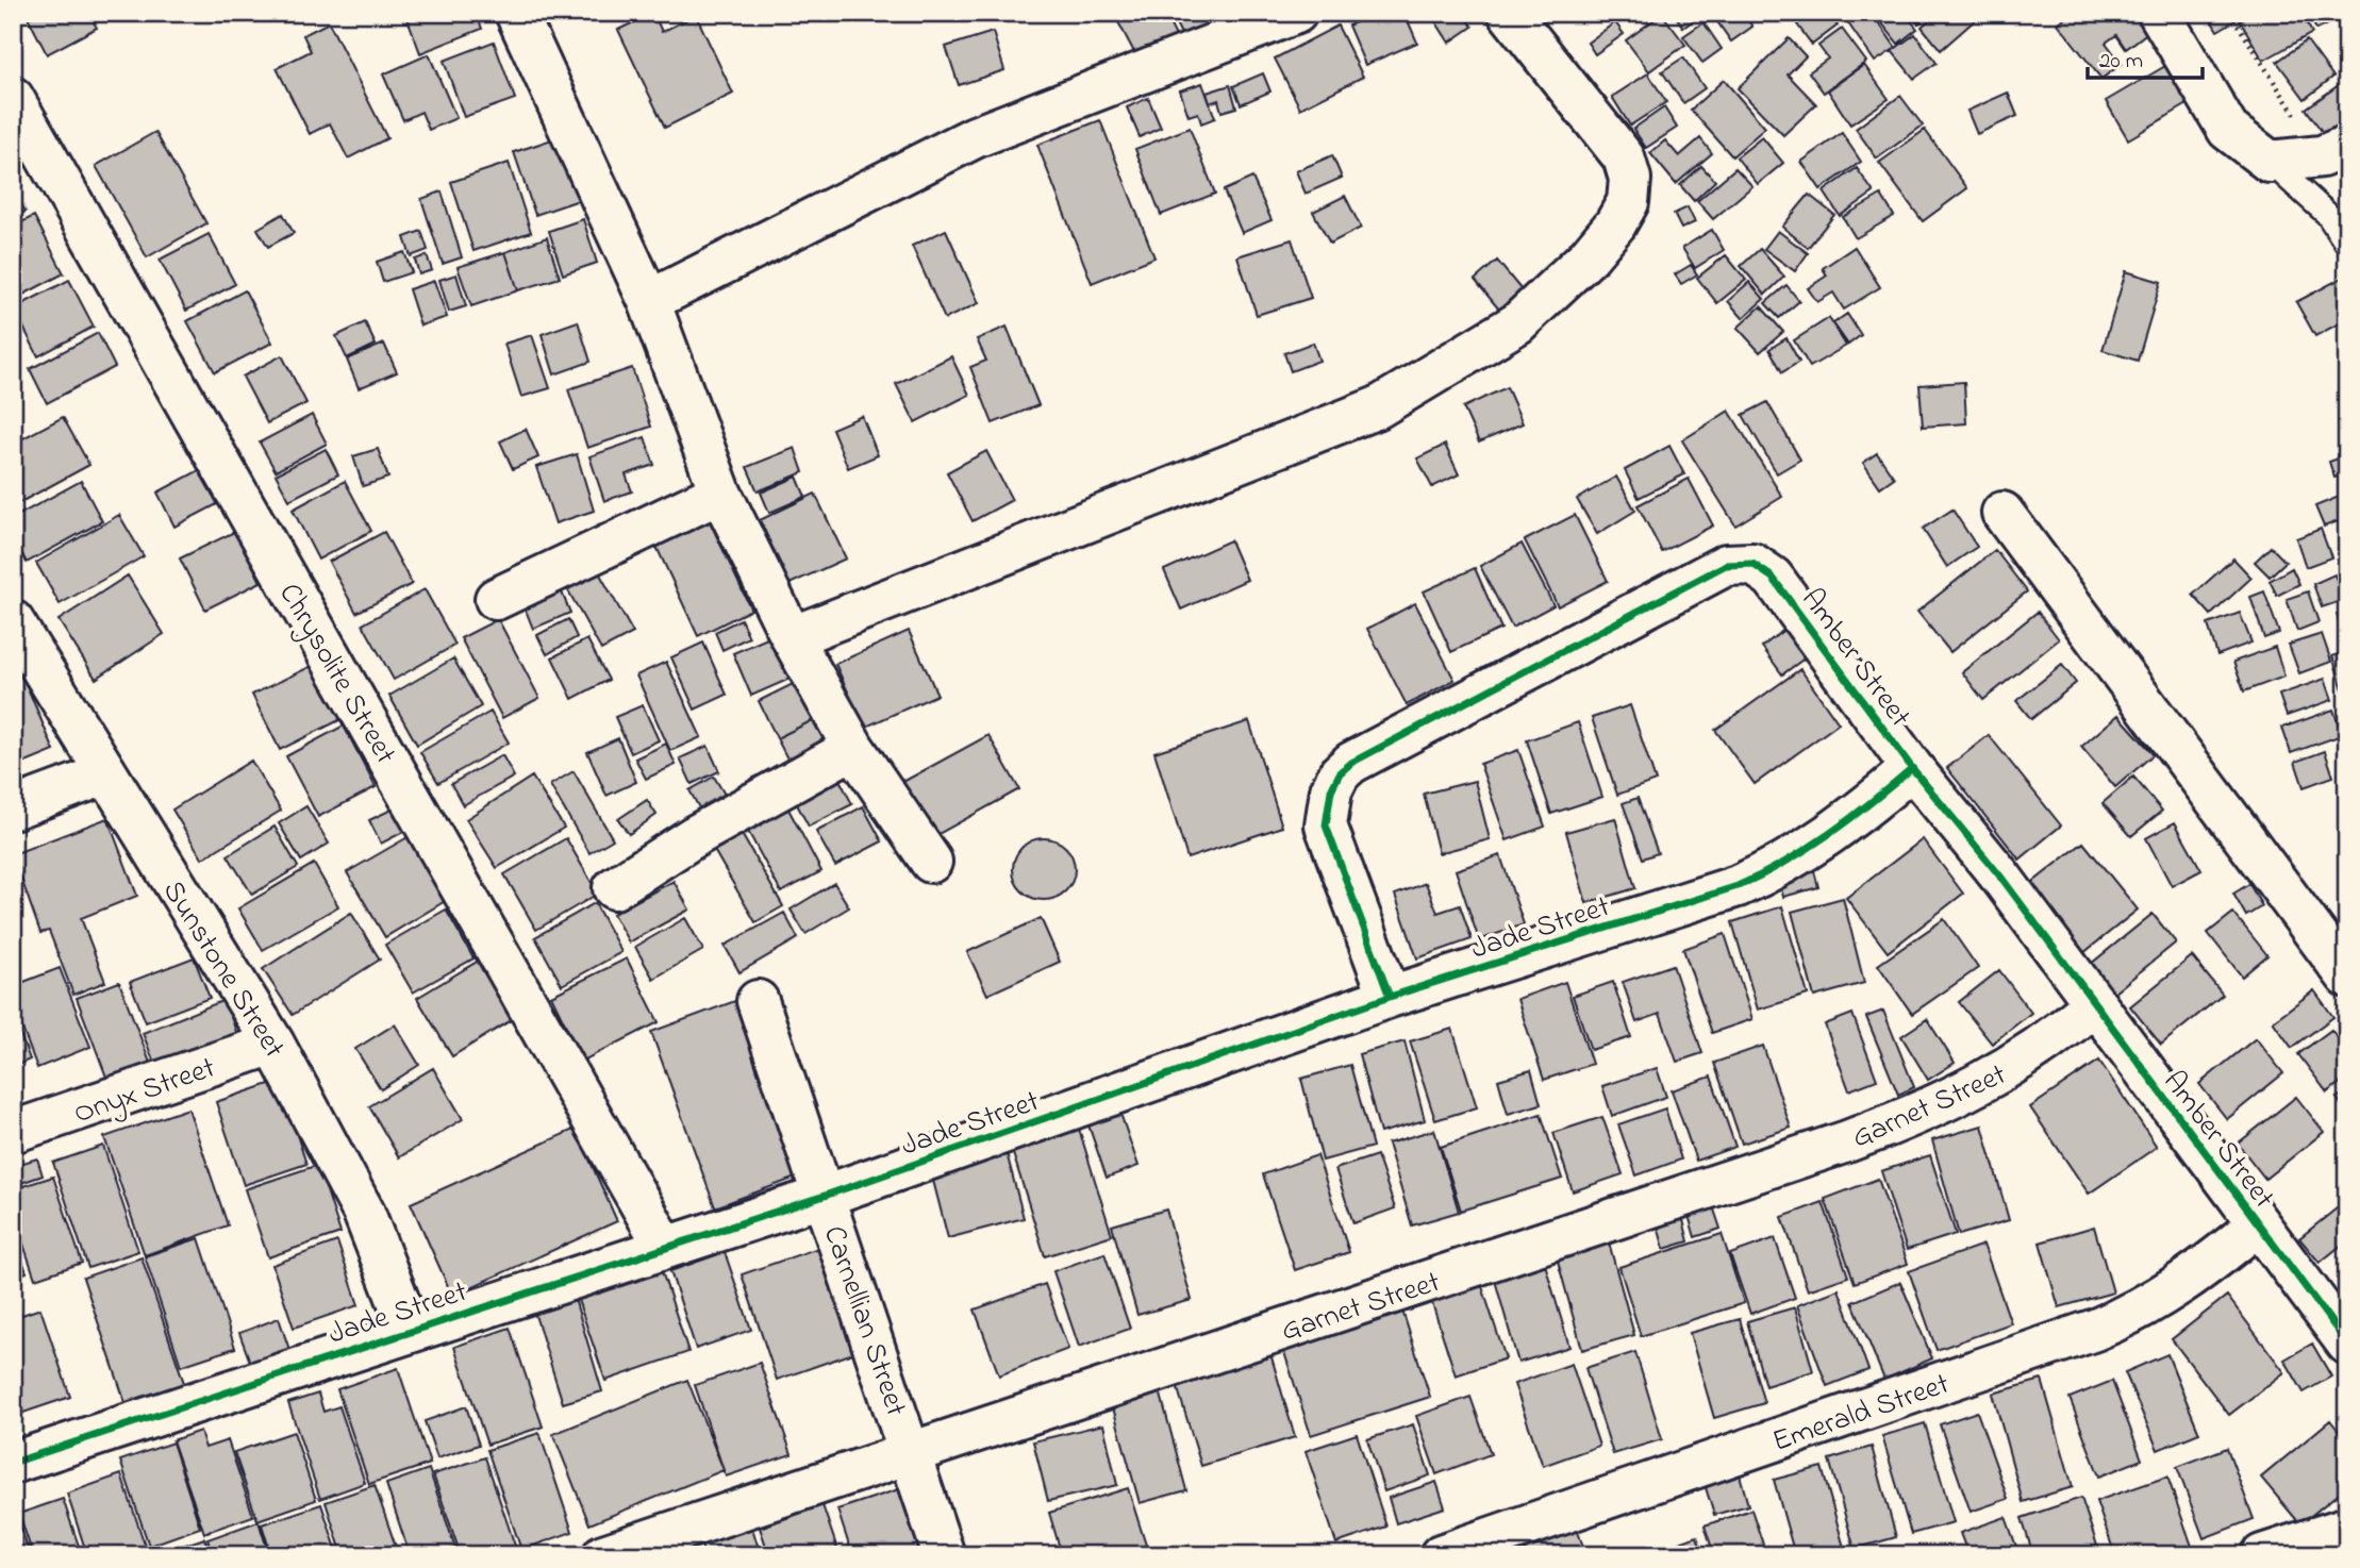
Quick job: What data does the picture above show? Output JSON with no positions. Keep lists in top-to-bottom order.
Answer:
{
  "streets": {
    "street": [
      "Amber Street",
      "Chrysolite Street",
      "Jade Street",
      "Sunstone Street",
      "Onyx Street",
      "Garnet Street",
      "Carnellian Street",
      "Emerald Street"
    ]
  },
  "crossings": [
    ["Amber Street", "Jade Street"],
    ["Amber Street", "Garnet Street"],
    ["Amber Street", "Emerald Street"],
    ["Chrysolite Street", "Jade Street"],
    ["Jade Street", "Sunstone Street"],
    ["Jade Street", "Carnellian Street"],
    ["Sunstone Street", "Onyx Street"],
    ["Garnet Street", "Carnellian Street"]
  ],
  "scale_bar": "20 m"
}
